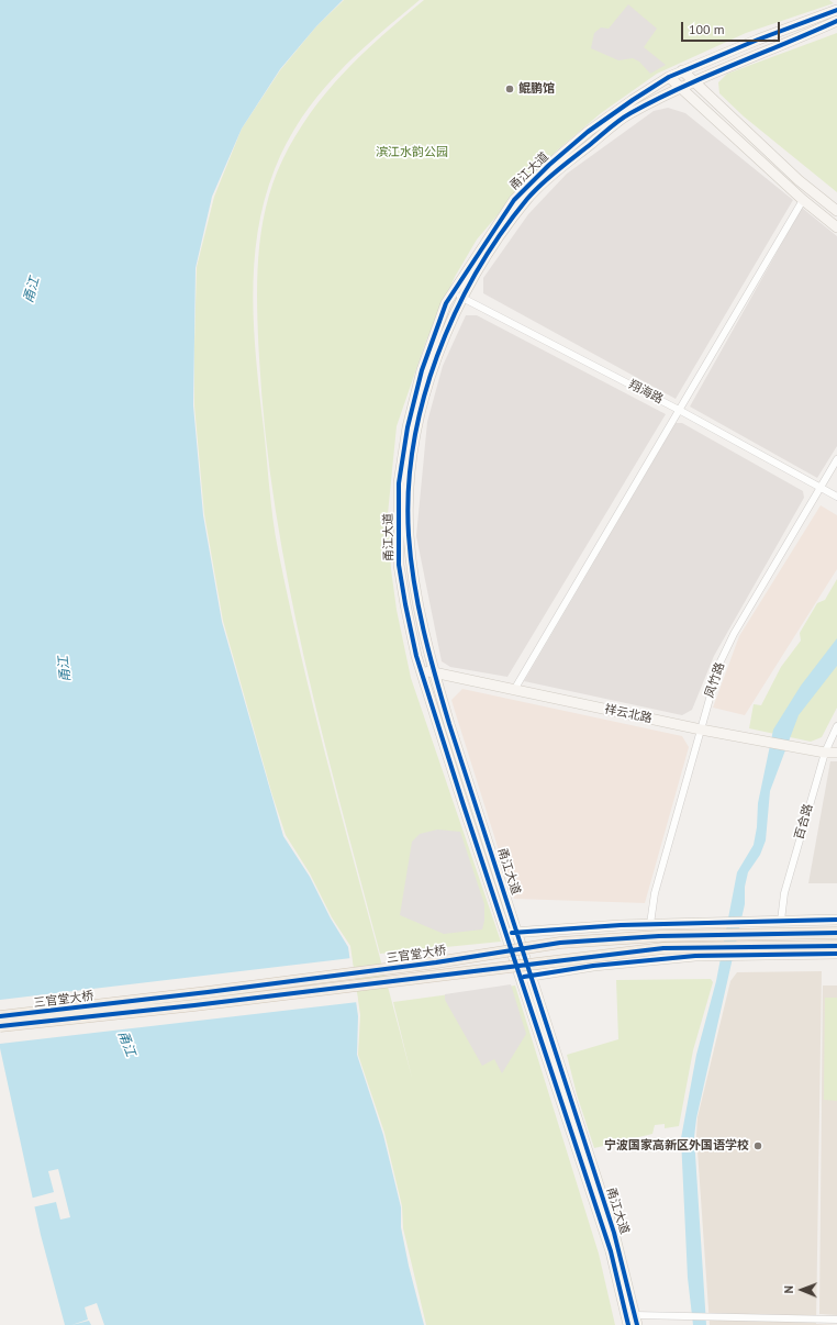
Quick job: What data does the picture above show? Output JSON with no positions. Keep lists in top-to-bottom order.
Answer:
{
  "streets": {
    "main road": ["甬江大道", "祥云北路", "三官堂大桥"],
    "street": ["翔海路", "凤竹路", "百合路"]
  },
  "crossings": [
    ["甬江大道", "翔海路"],
    ["甬江大道", "祥云北路"],
    ["翔海路", "凤竹路"],
    ["凤竹路", "祥云北路"],
    ["祥云北路", "百合路"]
  ],
  "water": ["甬江"],
  "parks": ["滨江水韵公园"],
  "places": ["鲲鹏馆", "宁波国家高新区外国语学校"],
  "scale_bar": "100 m",
  "north": "left"
}
